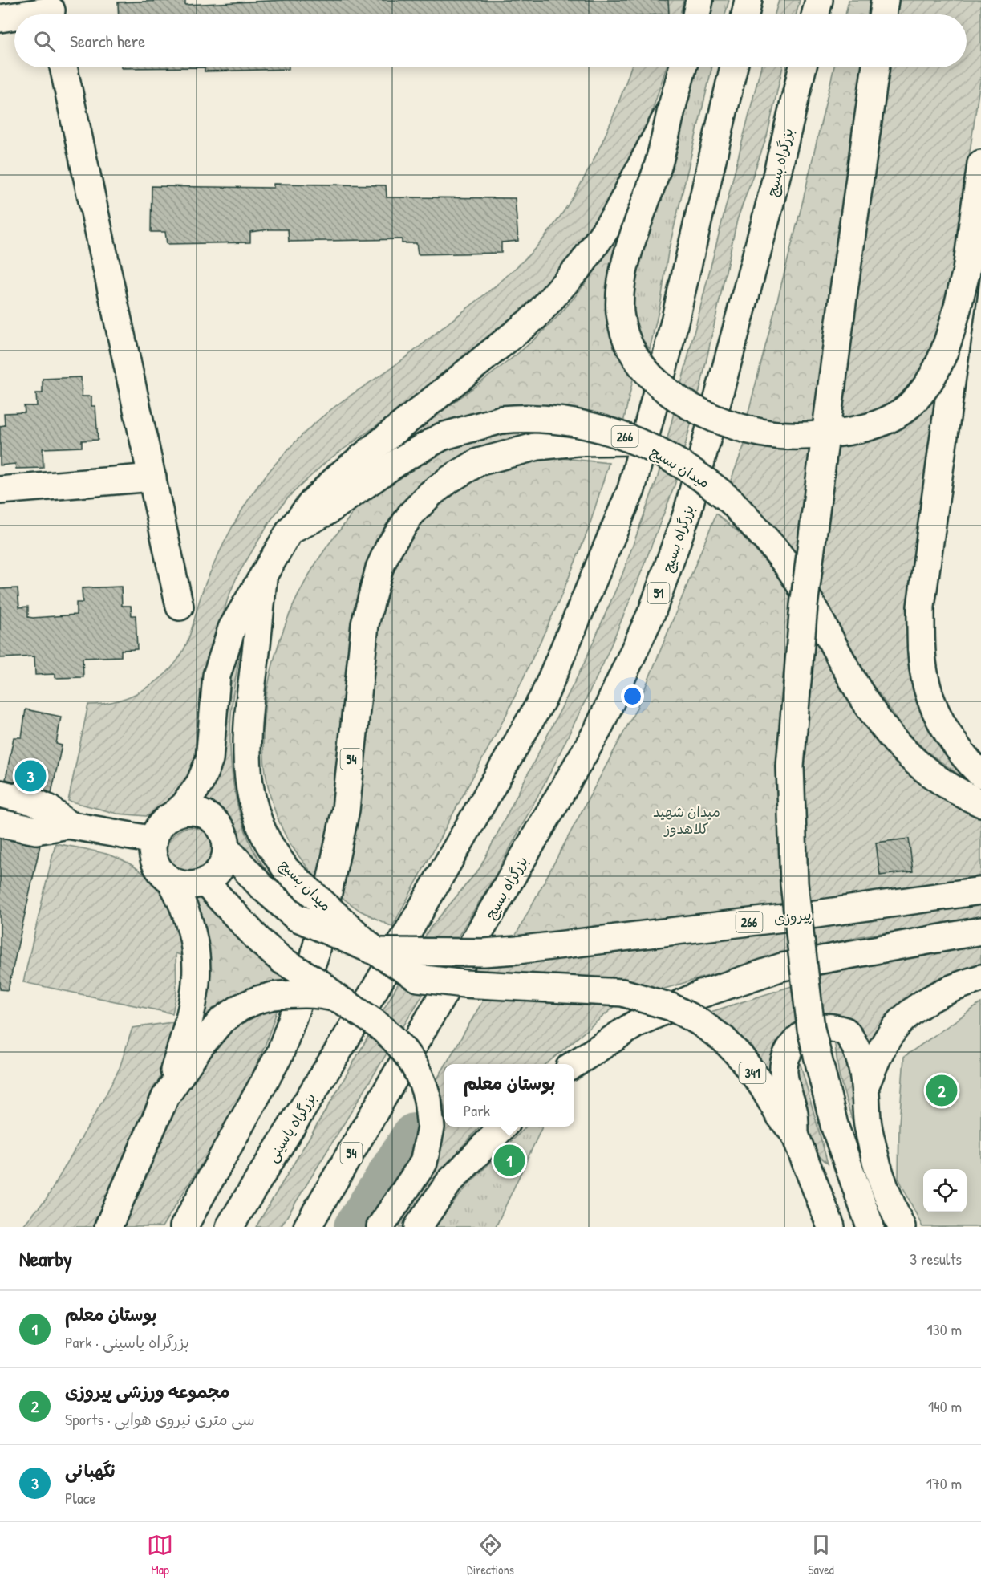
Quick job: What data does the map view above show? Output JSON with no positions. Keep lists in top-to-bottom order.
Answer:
{
  "streets": {
    "main road": [
      "بزرگراه بسیج",
      "266",
      "میدان بسیج",
      "51",
      "54",
      "پیروزی",
      "341",
      "بزرگراه یاسینی"
    ]
  },
  "crossings": [
    ["بزرگراه بسیج", "54"],
    ["میدان بسیج", "54"],
    ["میدان بسیج", "پیروزی"],
    ["میدان بسیج", "341"],
    ["پیروزی", "341"]
  ],
  "parks": ["میدان شهید کلاهدوز"],
  "page": {
    "search": "Search here",
    "pins": ["3", "2", "1"],
    "popup": ["بوستان معلم", "Park"],
    "heading": ["Nearby", "3 results"],
    "list": [
      {
        "mark": "1",
        "name": "بوستان معلم",
        "note": "Park · بزرگراه یاسینی",
        "value": "130 m"
      },
      {
        "mark": "2",
        "name": "مجموعه ورزشی پیروزی",
        "note": "Sports · سی متری نیروی هوایی",
        "value": "140 m"
      },
      {
        "mark": "3",
        "name": "نگهبانی",
        "note": "Place",
        "value": "170 m"
      }
    ],
    "nav": ["Map", "Directions", "Saved"]
  }
}
